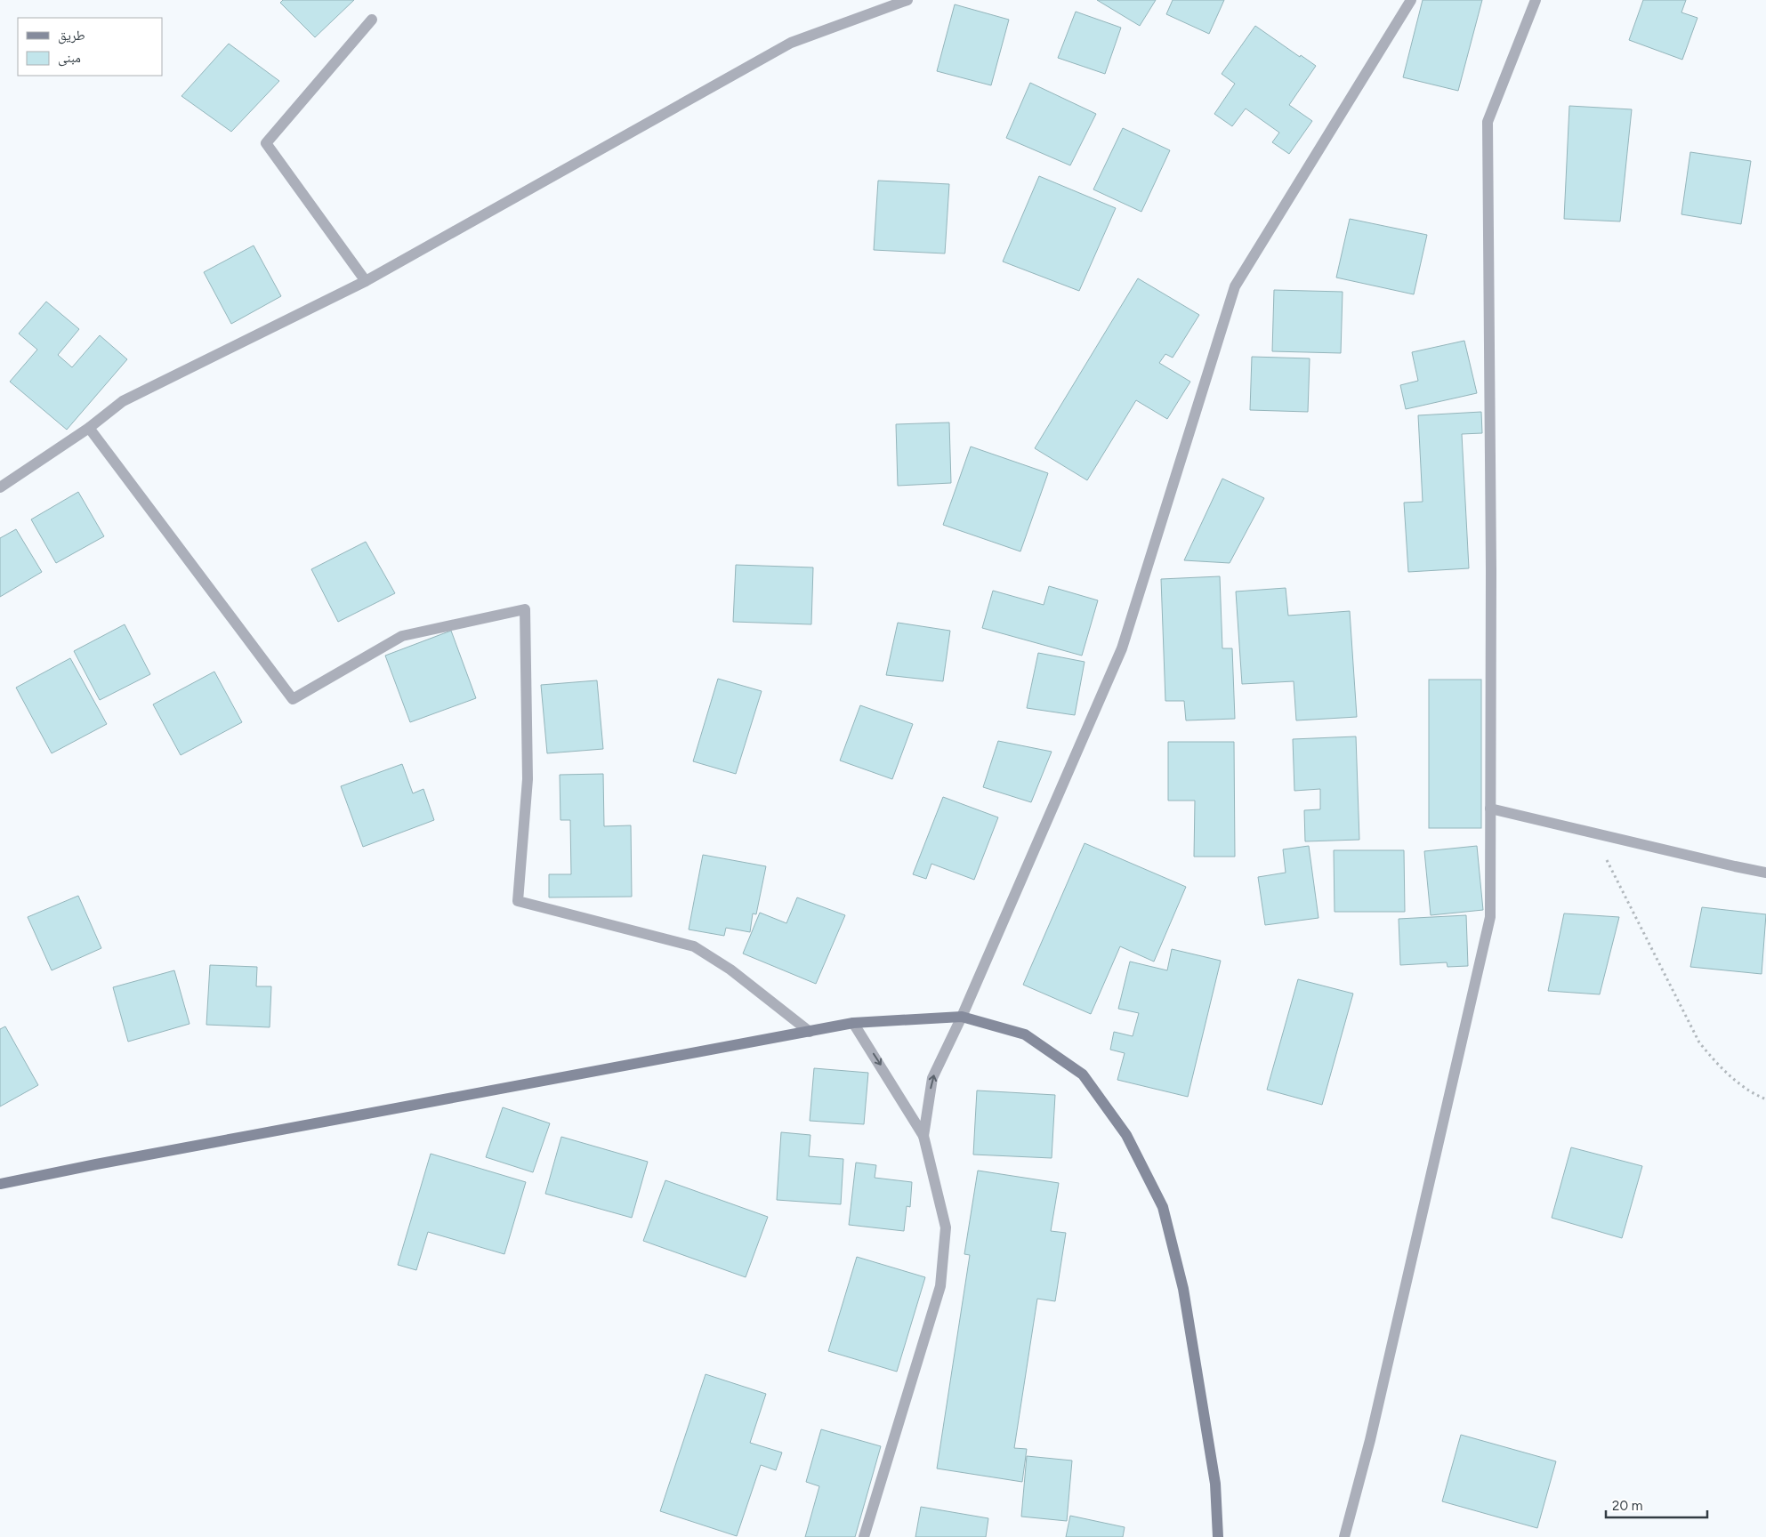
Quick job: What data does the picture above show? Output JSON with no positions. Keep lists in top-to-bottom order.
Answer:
{
  "legend": ["طريق", "مبنى"],
  "scale_bar": "20 m"
}
